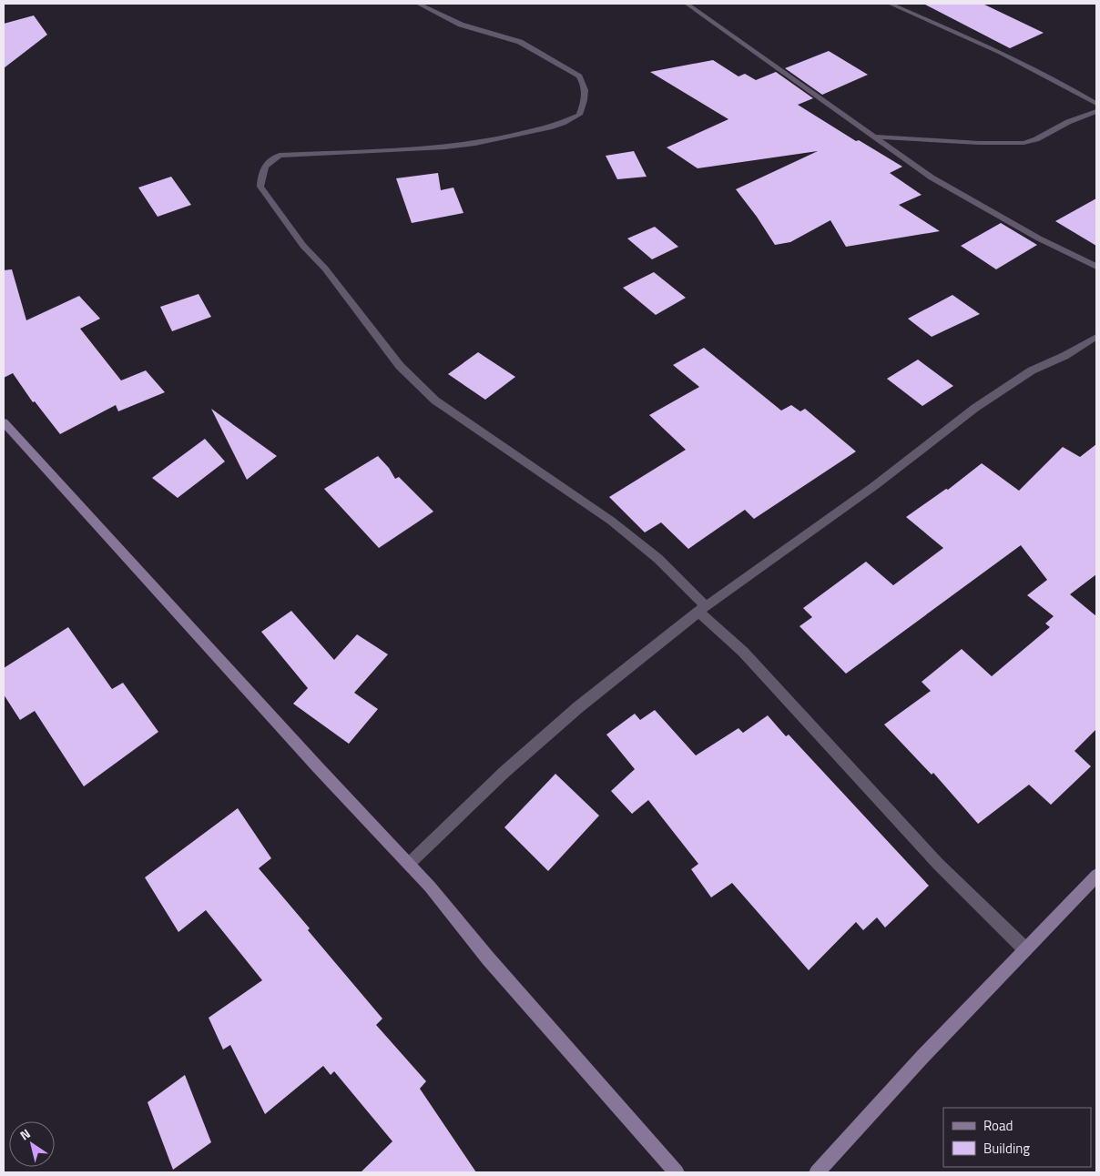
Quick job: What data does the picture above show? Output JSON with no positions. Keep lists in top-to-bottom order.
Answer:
{
  "legend": ["Road", "Building"],
  "north": "top left"
}
